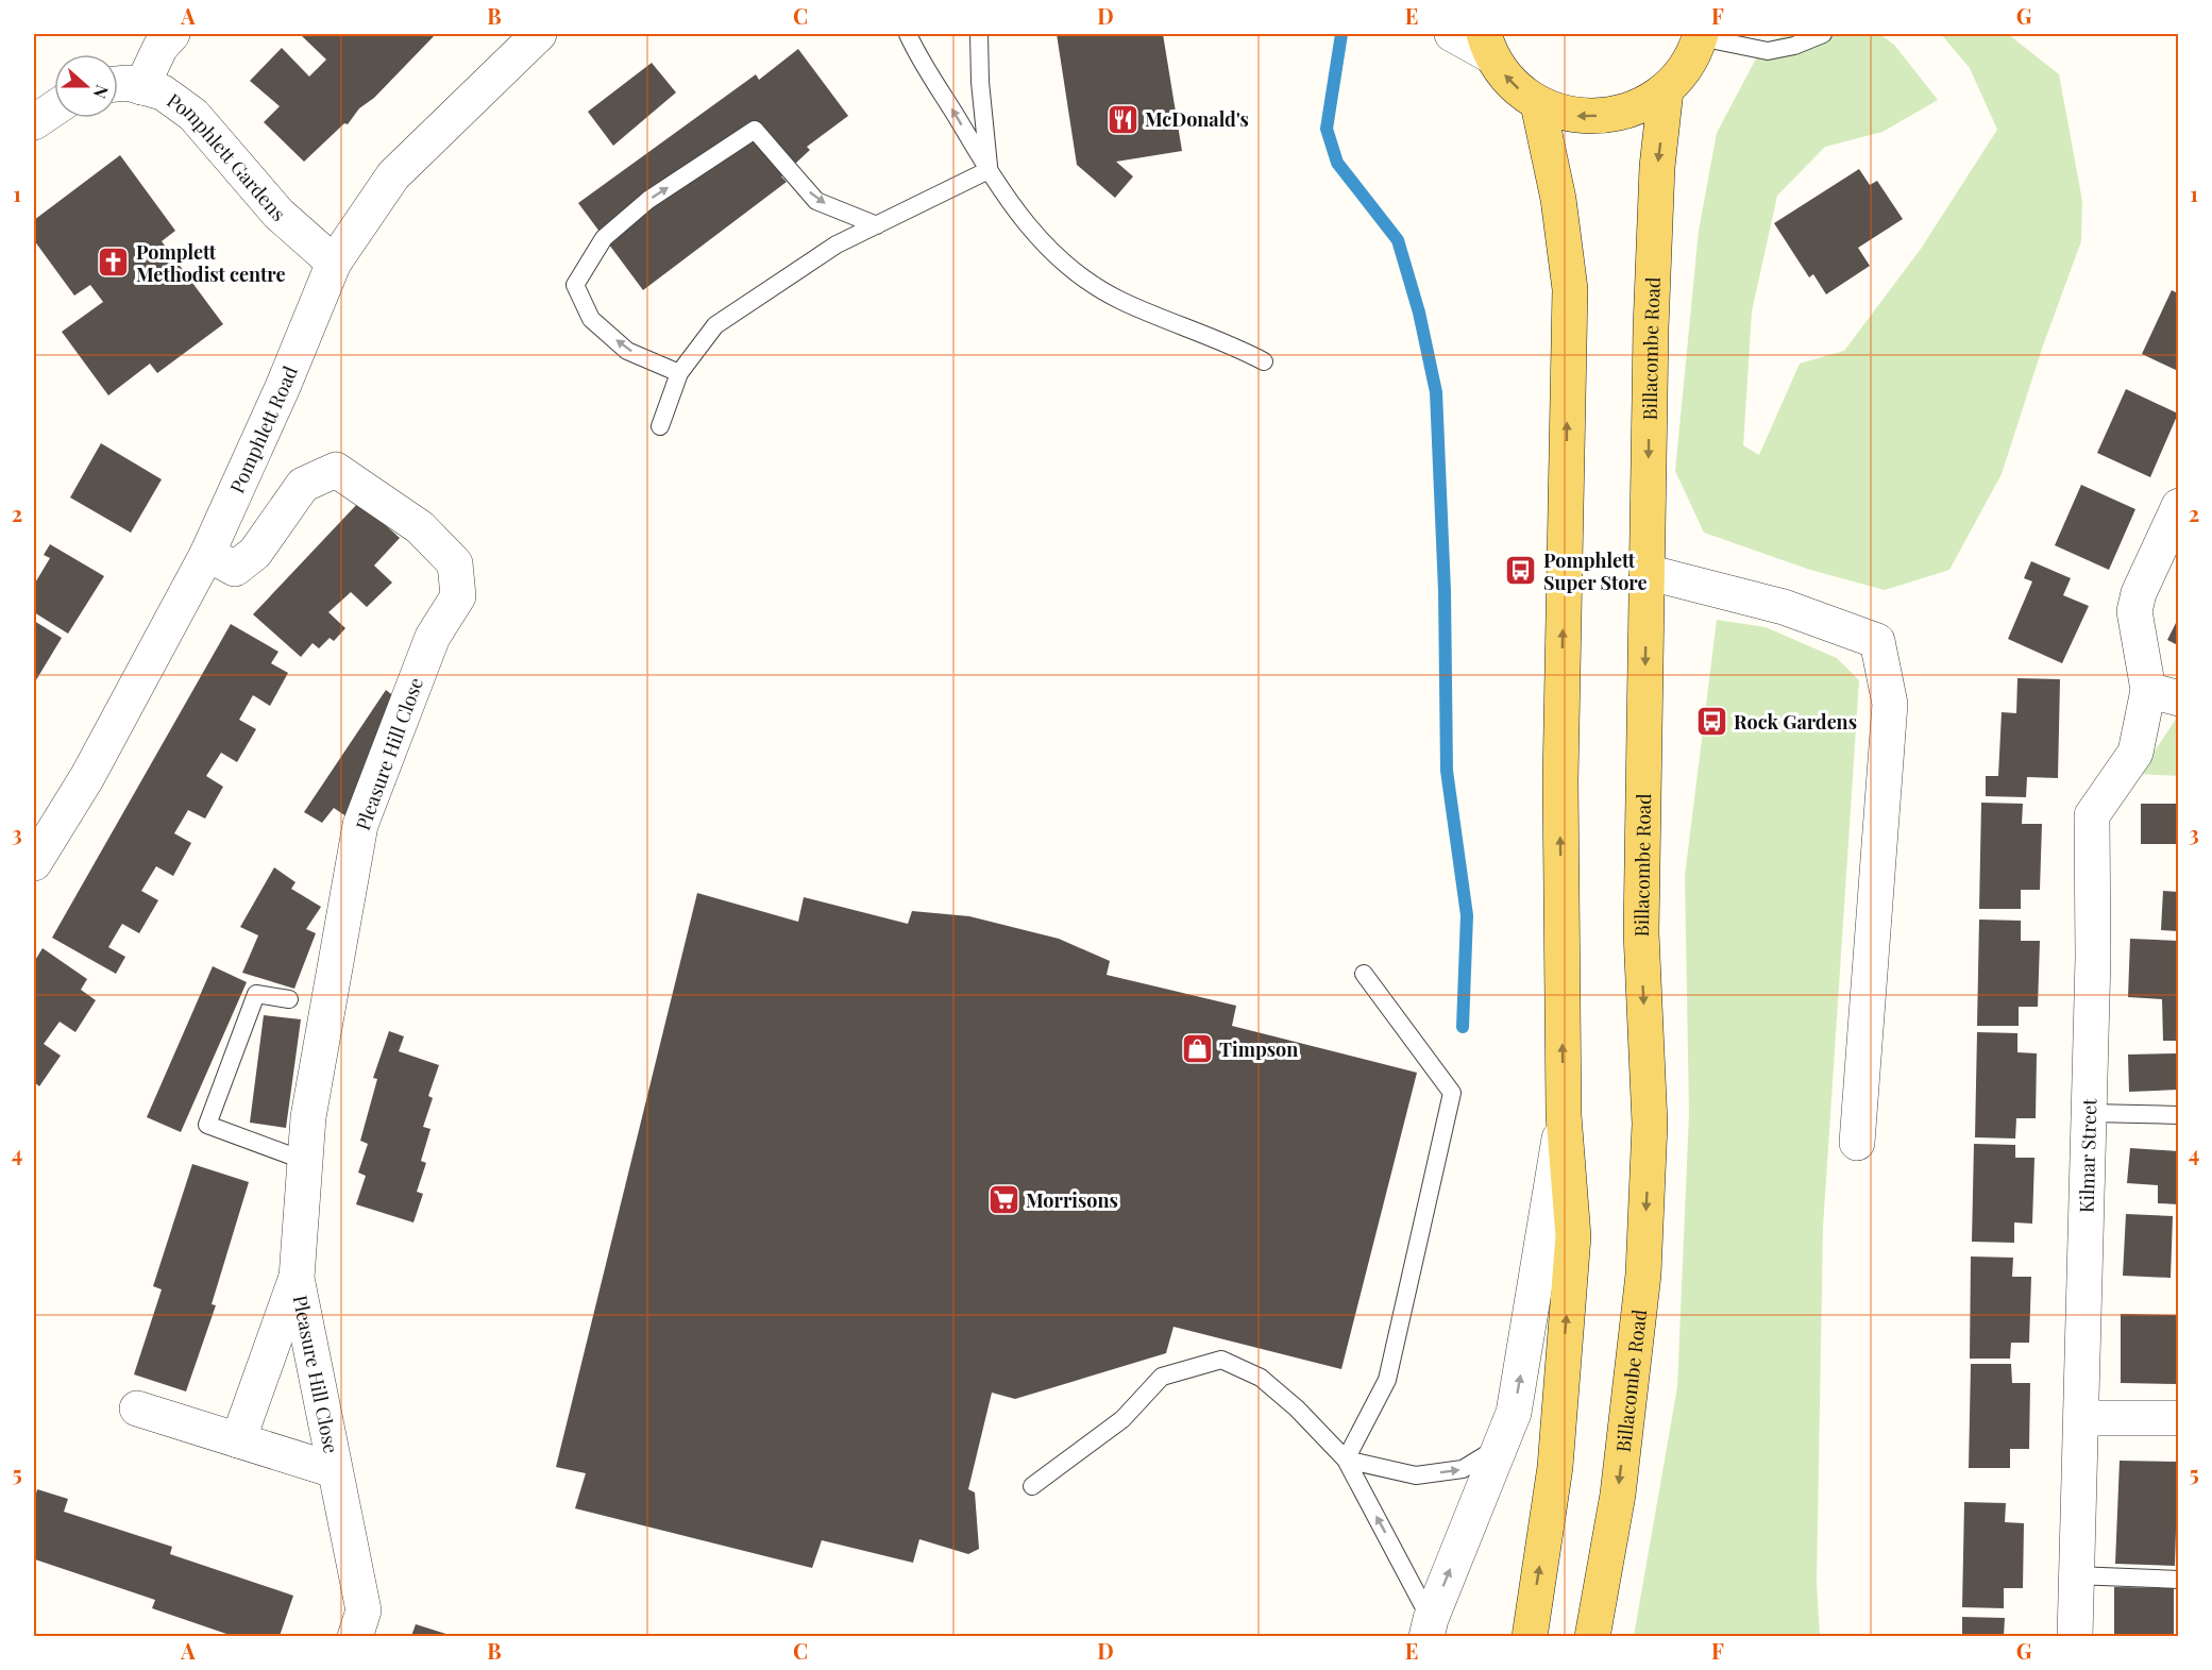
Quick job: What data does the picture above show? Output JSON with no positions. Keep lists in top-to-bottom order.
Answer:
{
  "streets": {
    "main road": ["Billacombe Road"],
    "street": [
      "Pomphlett Gardens",
      "Pomphlett Road",
      "Pleasure Hill Close",
      "Kilmar Street"
    ]
  },
  "crossings": [
    ["Pomphlett Gardens", "Pomphlett Road"],
    ["Pomphlett Road", "Pleasure Hill Close"]
  ],
  "places": {
    "restaurant": ["McDonald's"],
    "church": ["Pomplett Methodist centre"],
    "bus stop": ["Pomphlett Super Store", "Rock Gardens"],
    "shop": ["Timpson"],
    "supermarket": ["Morrisons"]
  },
  "north": "right",
  "grid": {
    "columns": [
      "A",
      "B",
      "C",
      "D",
      "E",
      "F",
      "G"
    ],
    "rows": [
      "1",
      "2",
      "3",
      "4",
      "5"
    ]
  }
}
